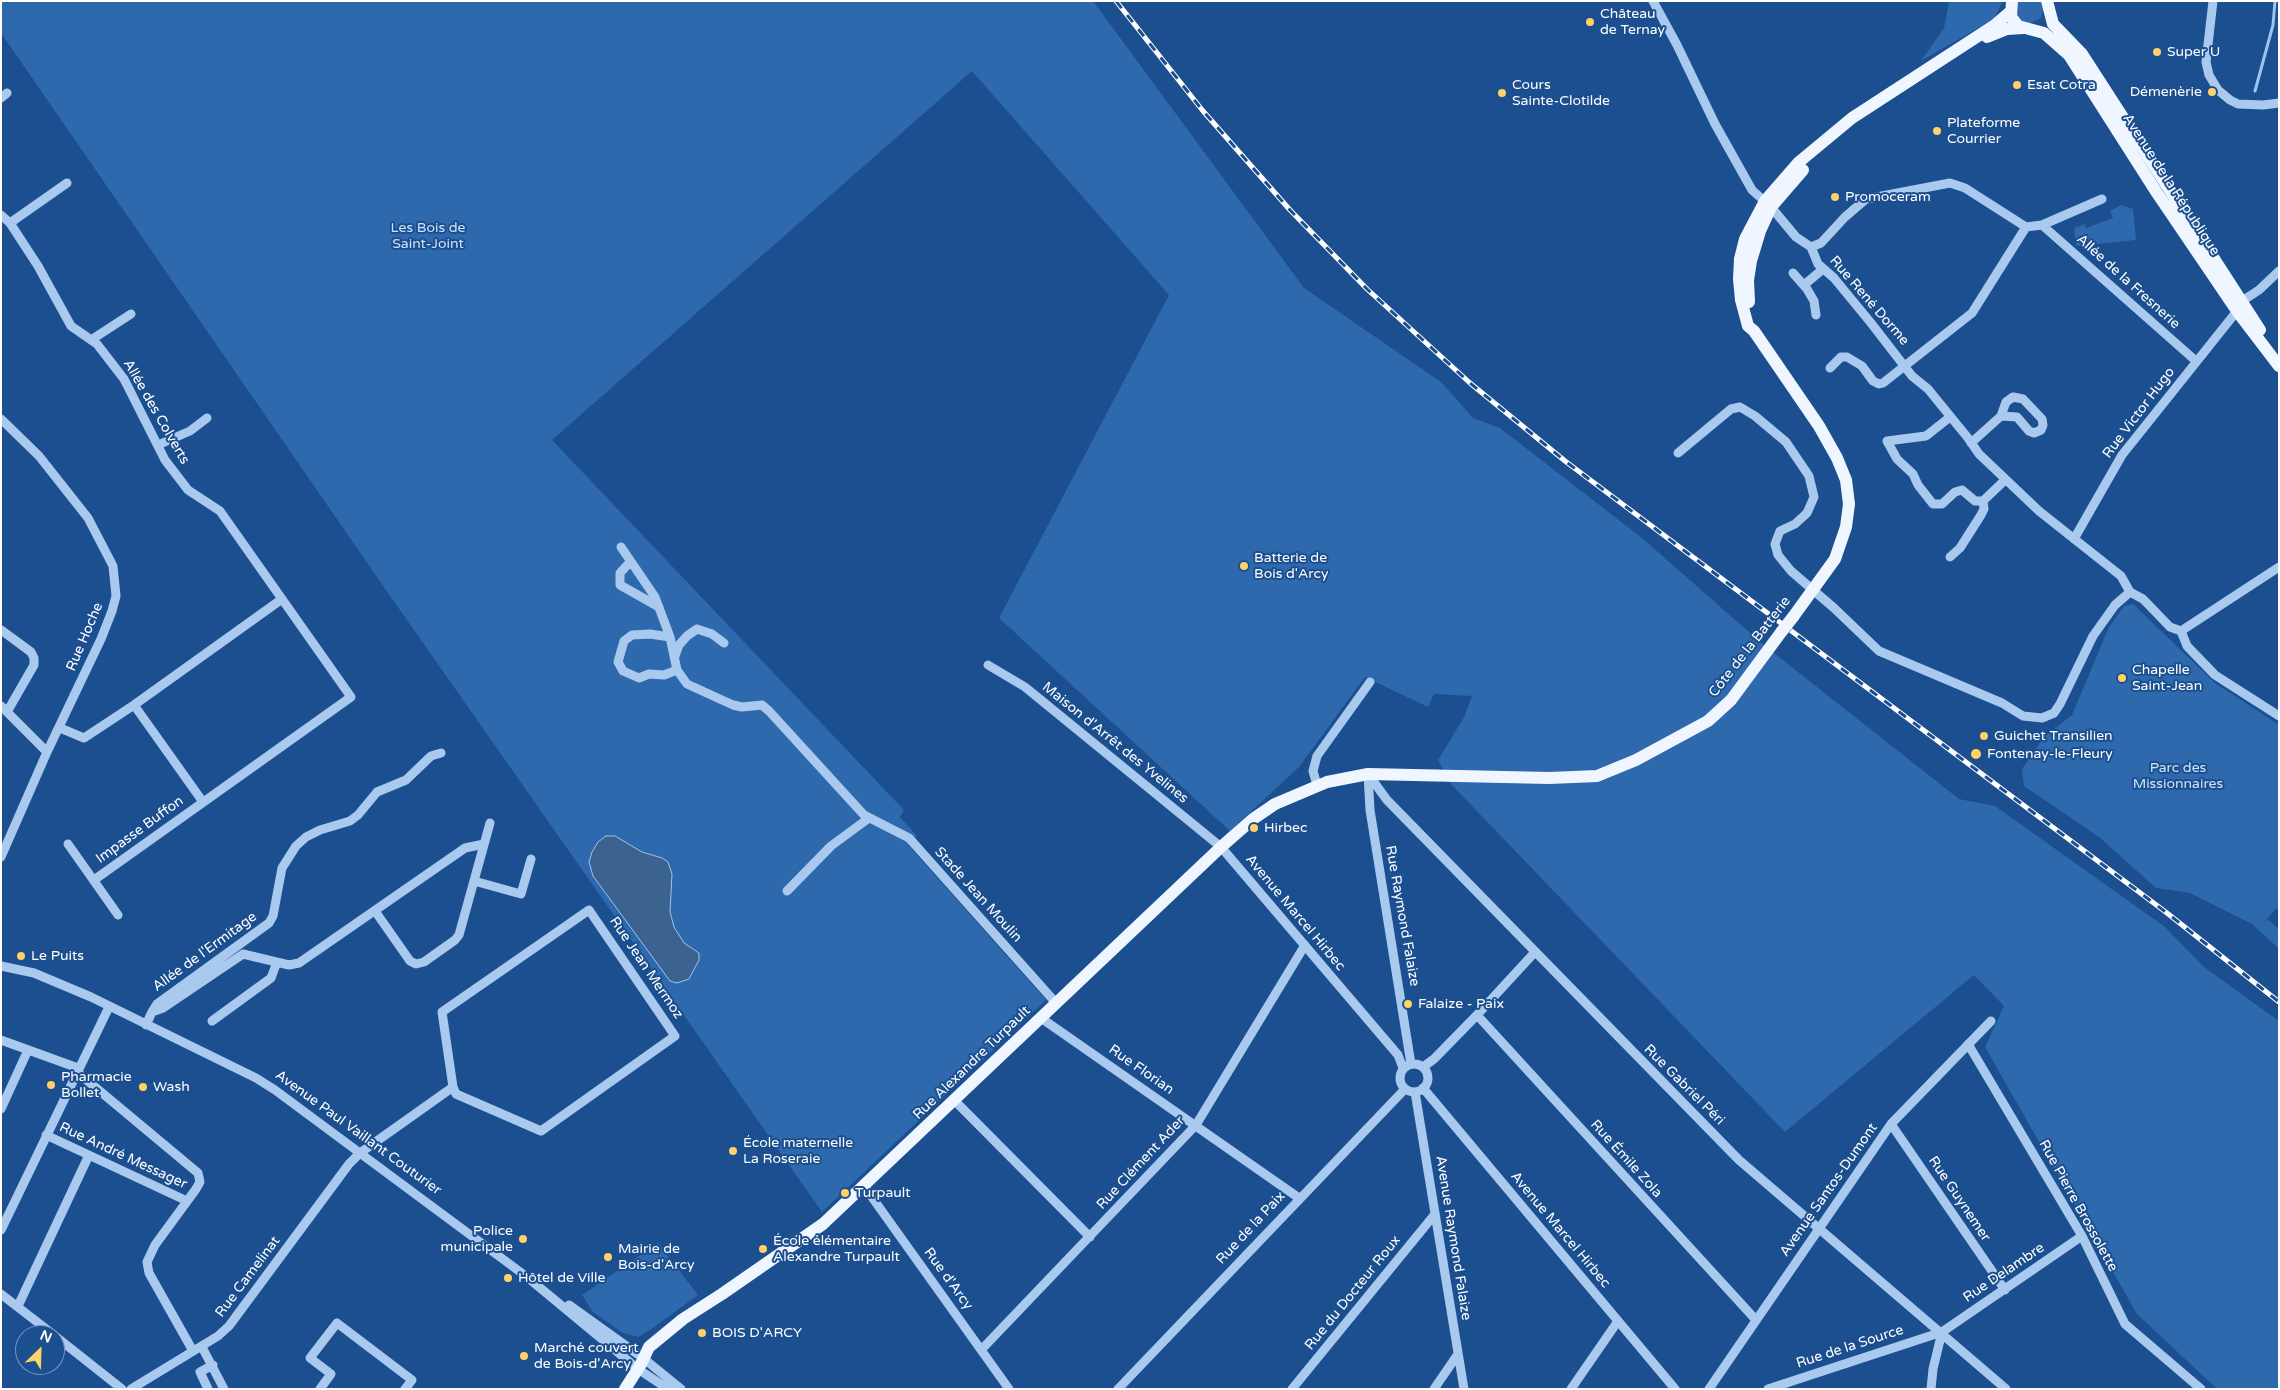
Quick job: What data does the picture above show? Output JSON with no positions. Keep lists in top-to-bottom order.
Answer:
{
  "streets": {
    "main road": ["Avenue de la République", "Côte de la Batterie", "Rue Alexandre Turpault"],
    "street": [
      "Allée de la Fresnerie",
      "Rue René Dorme",
      "Allée des Colverts",
      "Rue Victor Hugo",
      "Rue Hoche",
      "Maison d'Arrêt des Yvelines",
      "Impasse Buffon",
      "Stade Jean Moulin",
      "Avenue Marcel Hirbec",
      "Rue Raymond Falaize",
      "Allée de l'Ermitage",
      "Rue Jean Mermoz",
      "Rue Florian",
      "Rue Gabriel Péri",
      "Avenue Paul Vaillant Couturier",
      "Rue André Messager",
      "Rue Émile Zola",
      "Rue Clément Ader",
      "Avenue Santos-Dumont",
      "Rue Guynemer",
      "Rue Pierre Brossolette",
      "Rue de la Paix",
      "Avenue Raymond Falaize",
      "Rue Delambre",
      "Rue Camelinat",
      "Rue d'Arcy",
      "Rue du Docteur Roux",
      "Rue de la Source"
    ]
  },
  "crossings": [
    ["Avenue de la République", "Rue Victor Hugo"],
    ["Allée de la Fresnerie", "Rue Victor Hugo"],
    ["Rue René Dorme", "Rue Victor Hugo"],
    ["Rue René Dorme", "Côte de la Batterie"],
    ["Allée des Colverts", "Impasse Buffon"],
    ["Côte de la Batterie", "Rue Alexandre Turpault"],
    ["Maison d'Arrêt des Yvelines", "Avenue Marcel Hirbec"],
    ["Maison d'Arrêt des Yvelines", "Rue Alexandre Turpault"],
    ["Stade Jean Moulin", "Rue Alexandre Turpault"],
    ["Avenue Marcel Hirbec", "Rue Raymond Falaize"],
    ["Avenue Marcel Hirbec", "Rue Alexandre Turpault"],
    ["Avenue Marcel Hirbec", "Rue Clément Ader"],
    ["Avenue Marcel Hirbec", "Rue de la Paix"],
    ["Avenue Marcel Hirbec", "Avenue Raymond Falaize"],
    ["Rue Raymond Falaize", "Rue Alexandre Turpault"],
    ["Rue Raymond Falaize", "Rue Gabriel Péri"],
    ["Rue Raymond Falaize", "Rue de la Paix"],
    ["Rue Raymond Falaize", "Avenue Raymond Falaize"],
    ["Rue Alexandre Turpault", "Rue Florian"],
    ["Rue Alexandre Turpault", "Rue Gabriel Péri"],
    ["Rue Alexandre Turpault", "Avenue Paul Vaillant Couturier"],
    ["Rue Alexandre Turpault", "Rue d'Arcy"],
    ["Rue Florian", "Rue Clément Ader"],
    ["Rue Florian", "Rue de la Paix"],
    ["Rue Gabriel Péri", "Avenue Santos-Dumont"],
    ["Rue Gabriel Péri", "Rue Delambre"],
    ["Rue Gabriel Péri", "Rue de la Source"],
    ["Avenue Paul Vaillant Couturier", "Rue Camelinat"],
    ["Rue Émile Zola", "Avenue Santos-Dumont"],
    ["Rue Clément Ader", "Rue d'Arcy"],
    ["Avenue Santos-Dumont", "Rue Guynemer"],
    ["Avenue Santos-Dumont", "Rue Pierre Brossolette"],
    ["Rue Guynemer", "Rue Delambre"],
    ["Rue Pierre Brossolette", "Rue Delambre"],
    ["Rue de la Paix", "Avenue Raymond Falaize"],
    ["Avenue Raymond Falaize", "Rue du Docteur Roux"],
    ["Rue Delambre", "Rue de la Source"]
  ],
  "parks": ["Les Bois de Saint-Joint", "Parc des Missionnaires"],
  "places": [
    "Château de Ternay",
    "Super U",
    "Esat Cotra",
    "Démenèrie",
    "Cours Sainte-Clotilde",
    "Plateforme Courrier",
    "Promoceram",
    "Batterie de Bois d'Arcy",
    "Chapelle Saint-Jean",
    "Guichet Transilien",
    "Fontenay-le-Fleury",
    "Hirbec",
    "Le Puits",
    "Falaize - Paix",
    "Pharmacie Bollet",
    "Wash",
    "École maternelle La Roseraie",
    "Turpault",
    "Police municipale",
    "École élémentaire Alexandre Turpault",
    "Mairie de Bois-d'Arcy",
    "Hôtel de Ville",
    "BOIS D'ARCY",
    "Marché couvert de Bois-d'Arcy"
  ],
  "north": "top right"
}
